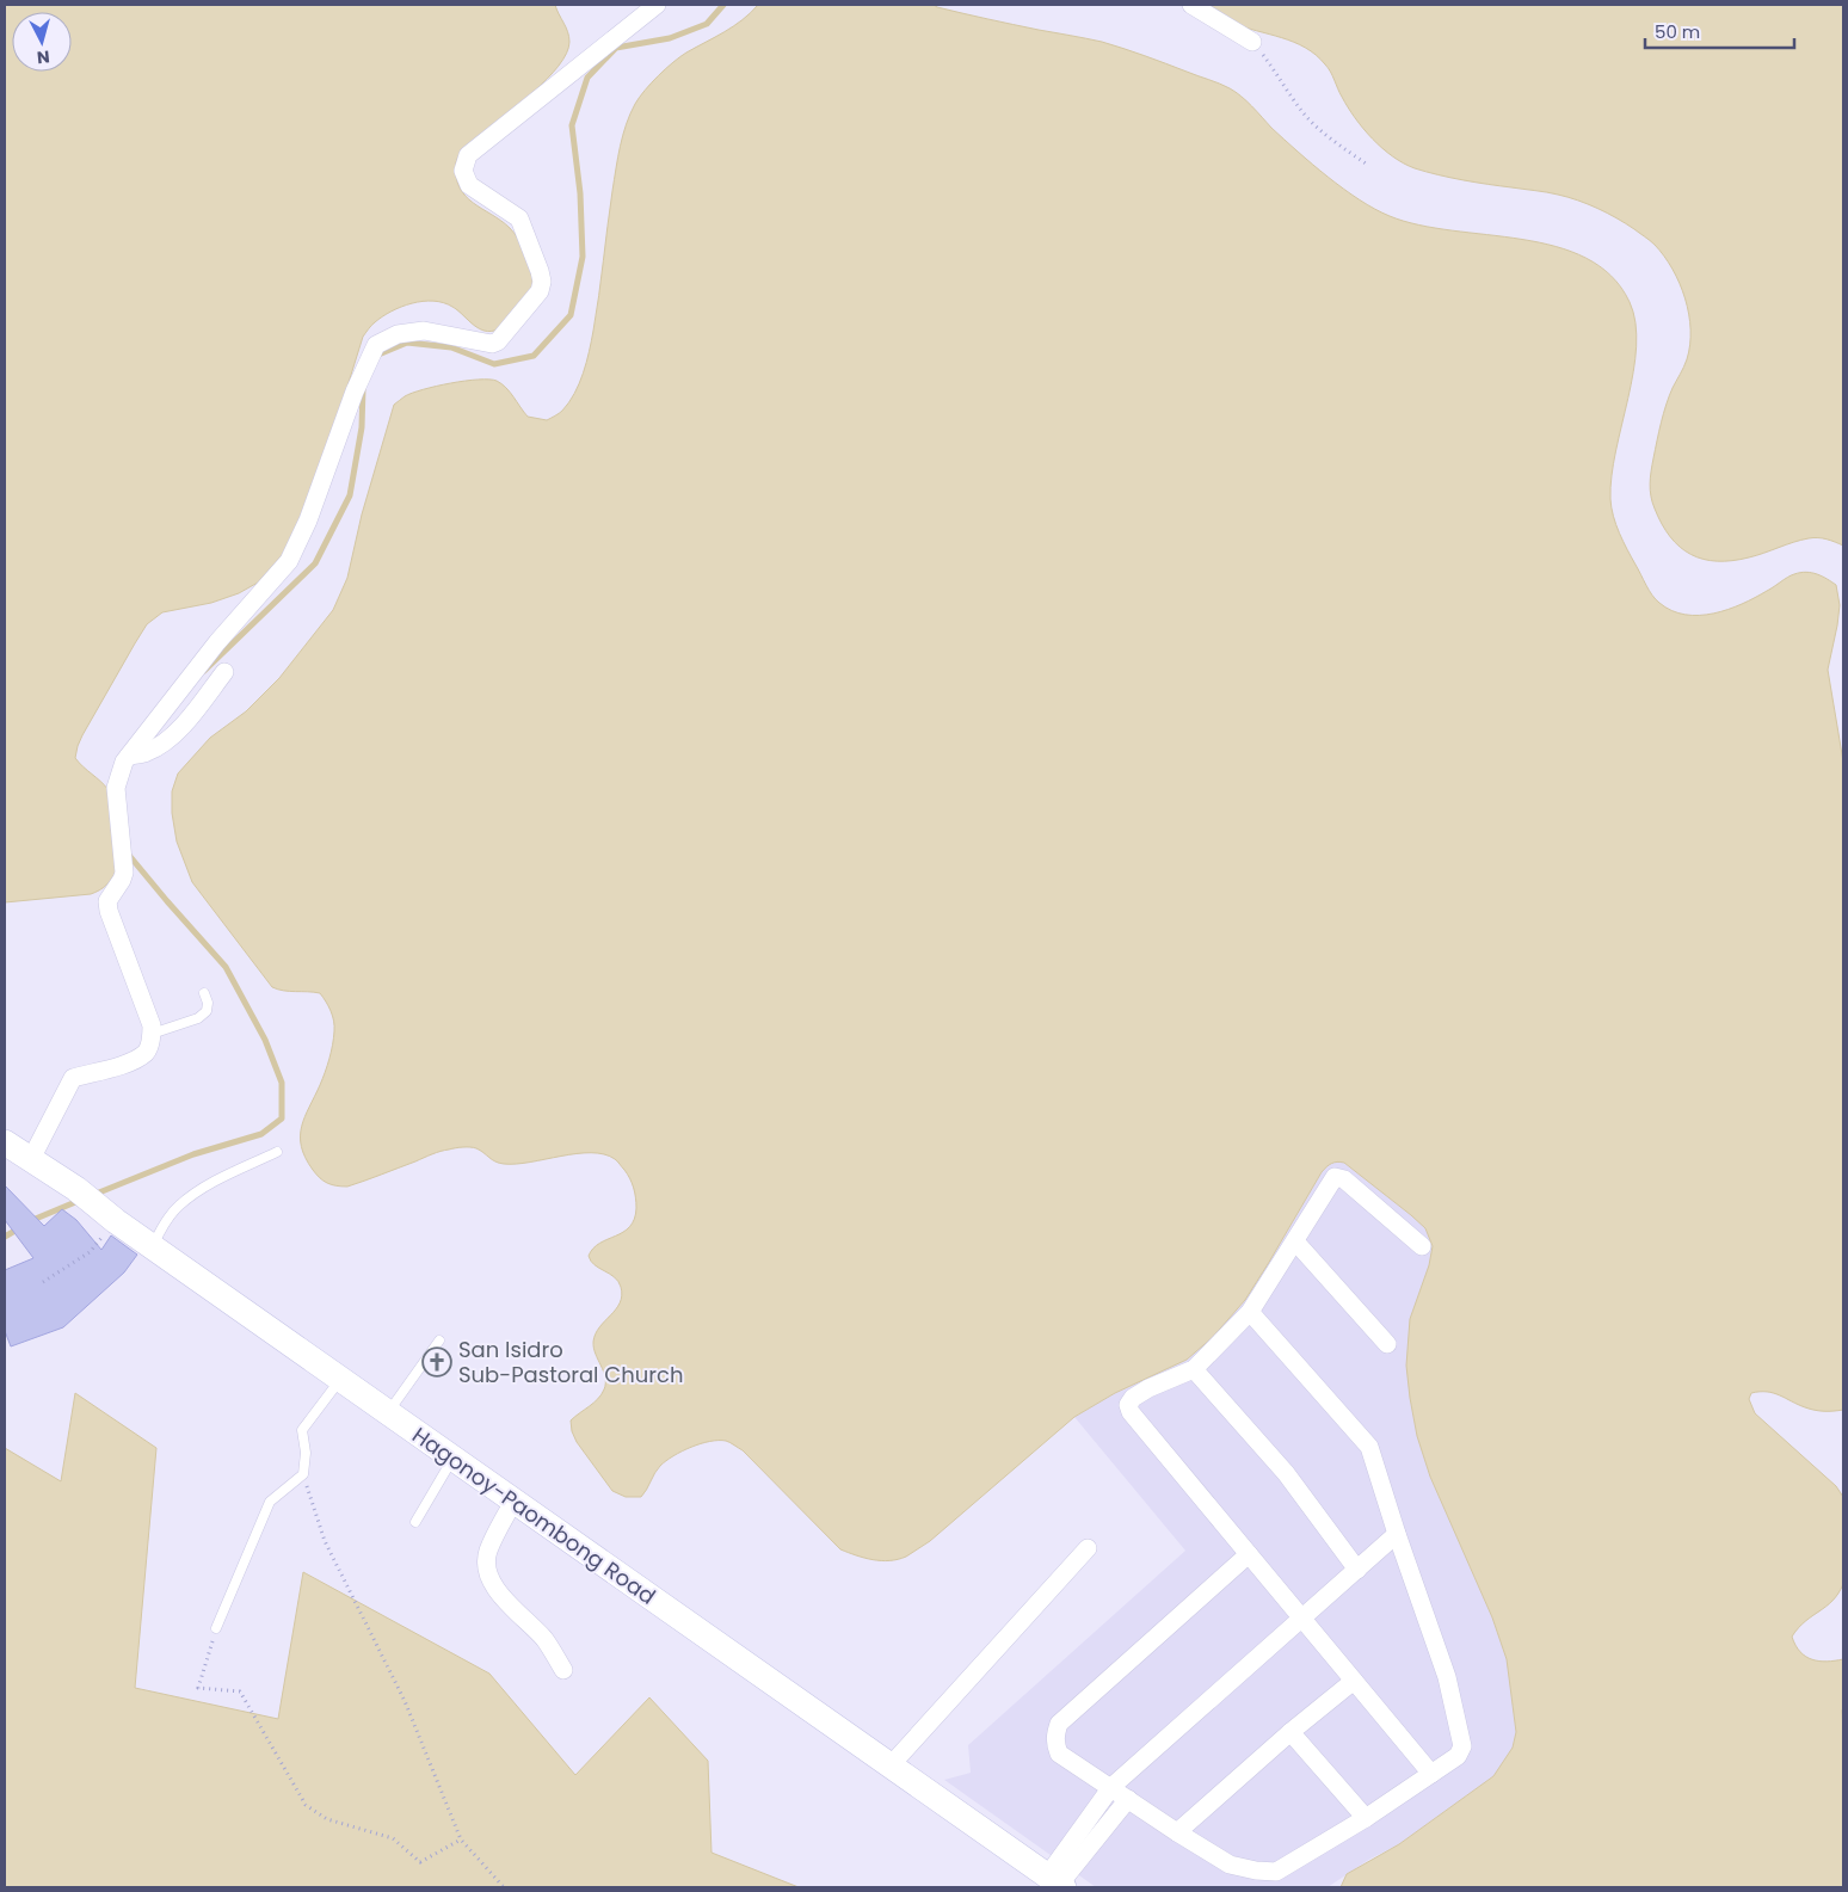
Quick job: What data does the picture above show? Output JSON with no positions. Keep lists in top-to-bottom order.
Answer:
{
  "streets": {
    "main road": ["Hagonoy-Paombong Road"]
  },
  "places": {
    "church": ["San Isidro Sub-Pastoral Church"]
  },
  "scale_bar": "50 m",
  "north": "bottom"
}
